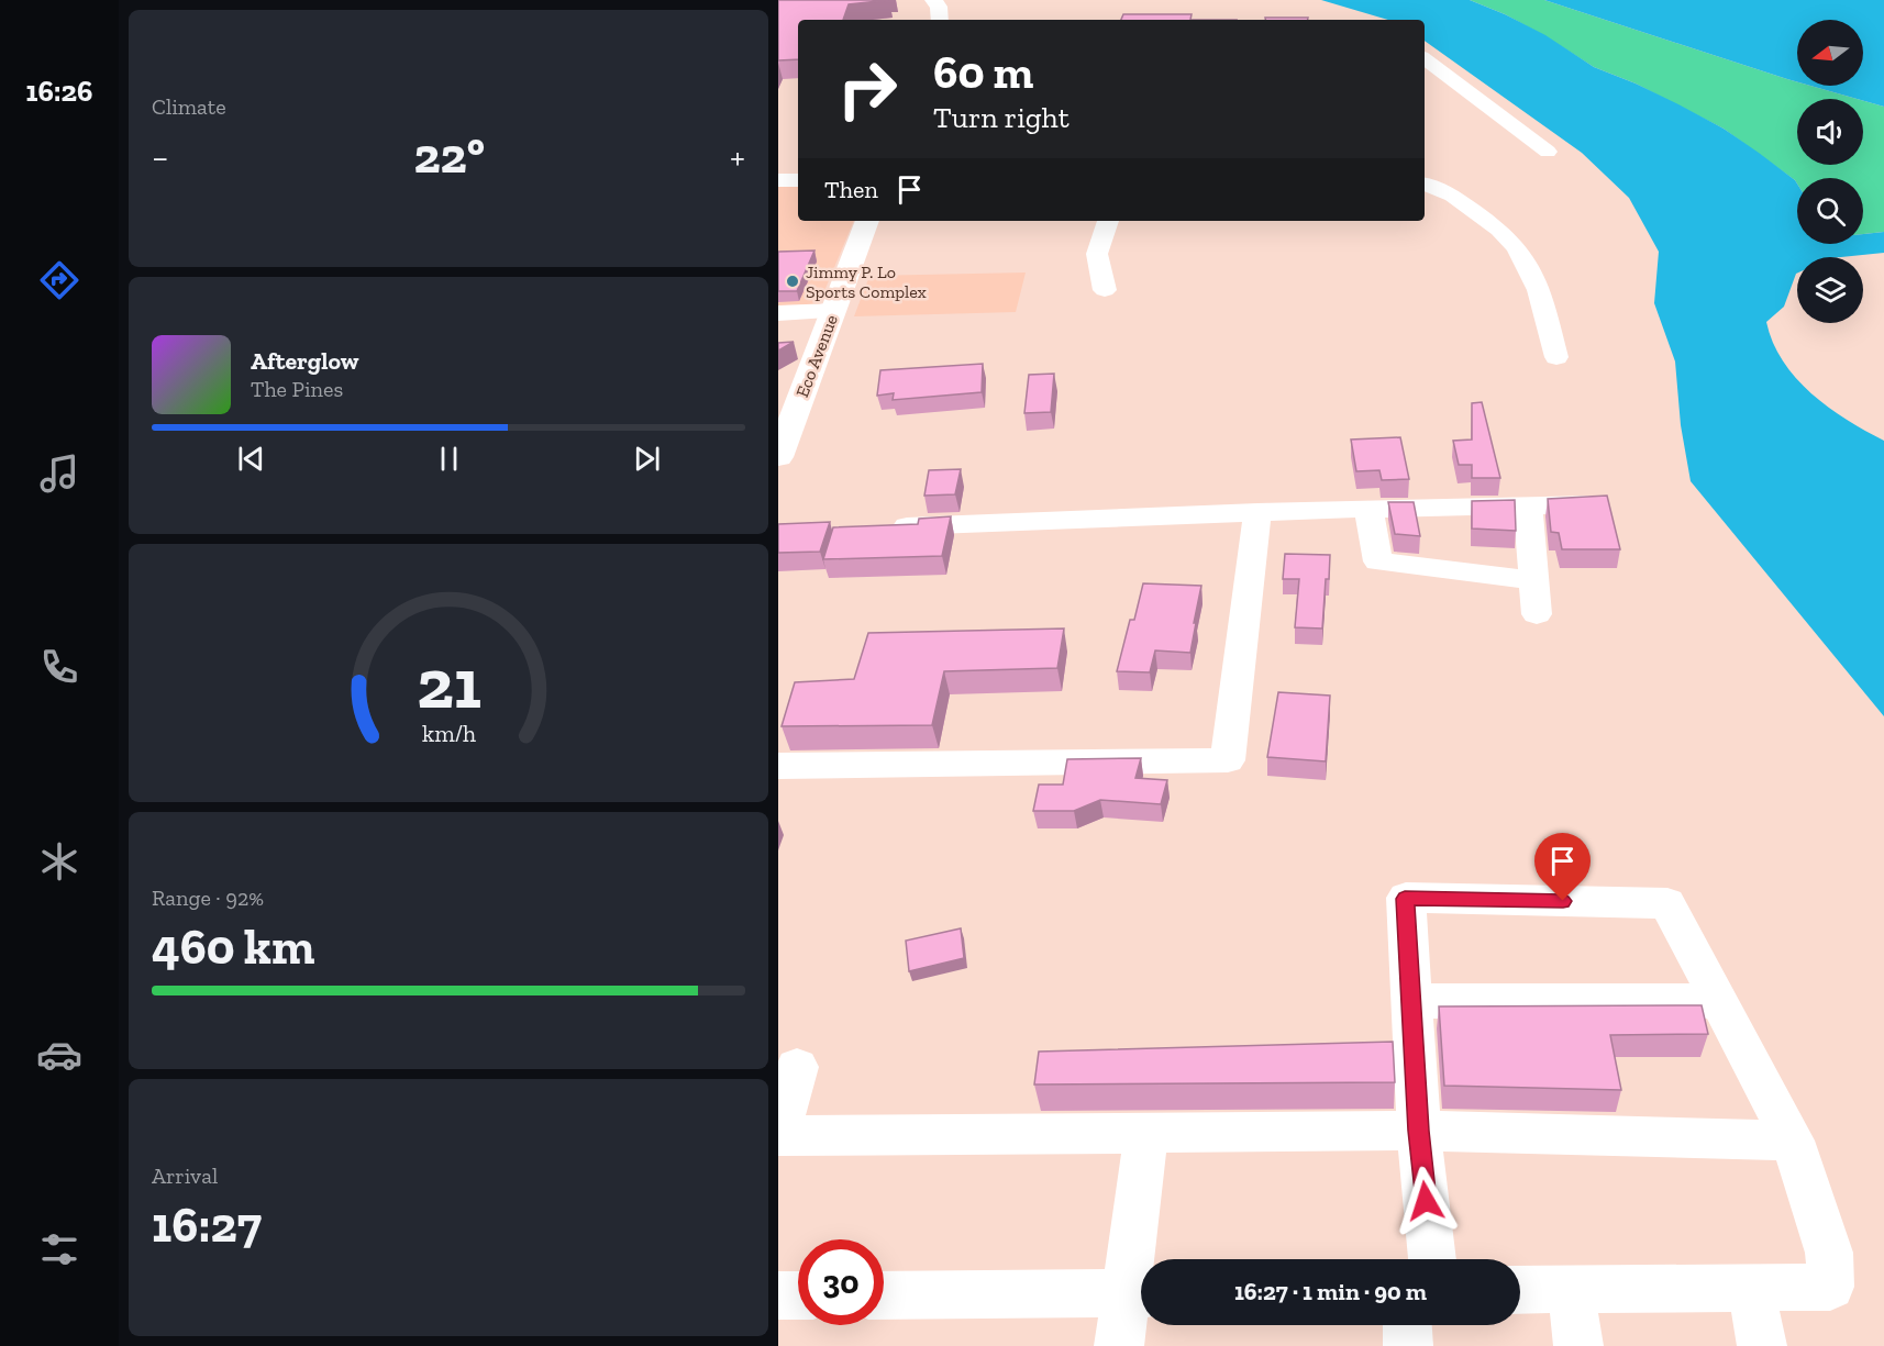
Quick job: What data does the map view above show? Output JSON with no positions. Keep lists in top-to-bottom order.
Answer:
{
  "streets": {
    "main road": ["Eco Avenue"]
  },
  "places": ["Jimmy P. Lo Sports Complex"],
  "north": "left",
  "page": {
    "tabs": "16:26",
    "tile": [
      "Climate",
      ["Range · 92%", "460 km"],
      ["Arrival", "16:27"]
    ],
    "turn": ["60 m", "Turn right"],
    "heat": ["−", "22°", "+"],
    "then": "Then",
    "song": ["Afterglow", "The Pines"],
    "limit": "30",
    "trip": "16:27 · 1 min · 90 m",
    "gauge": ["21", "km/h"]
  }
}
